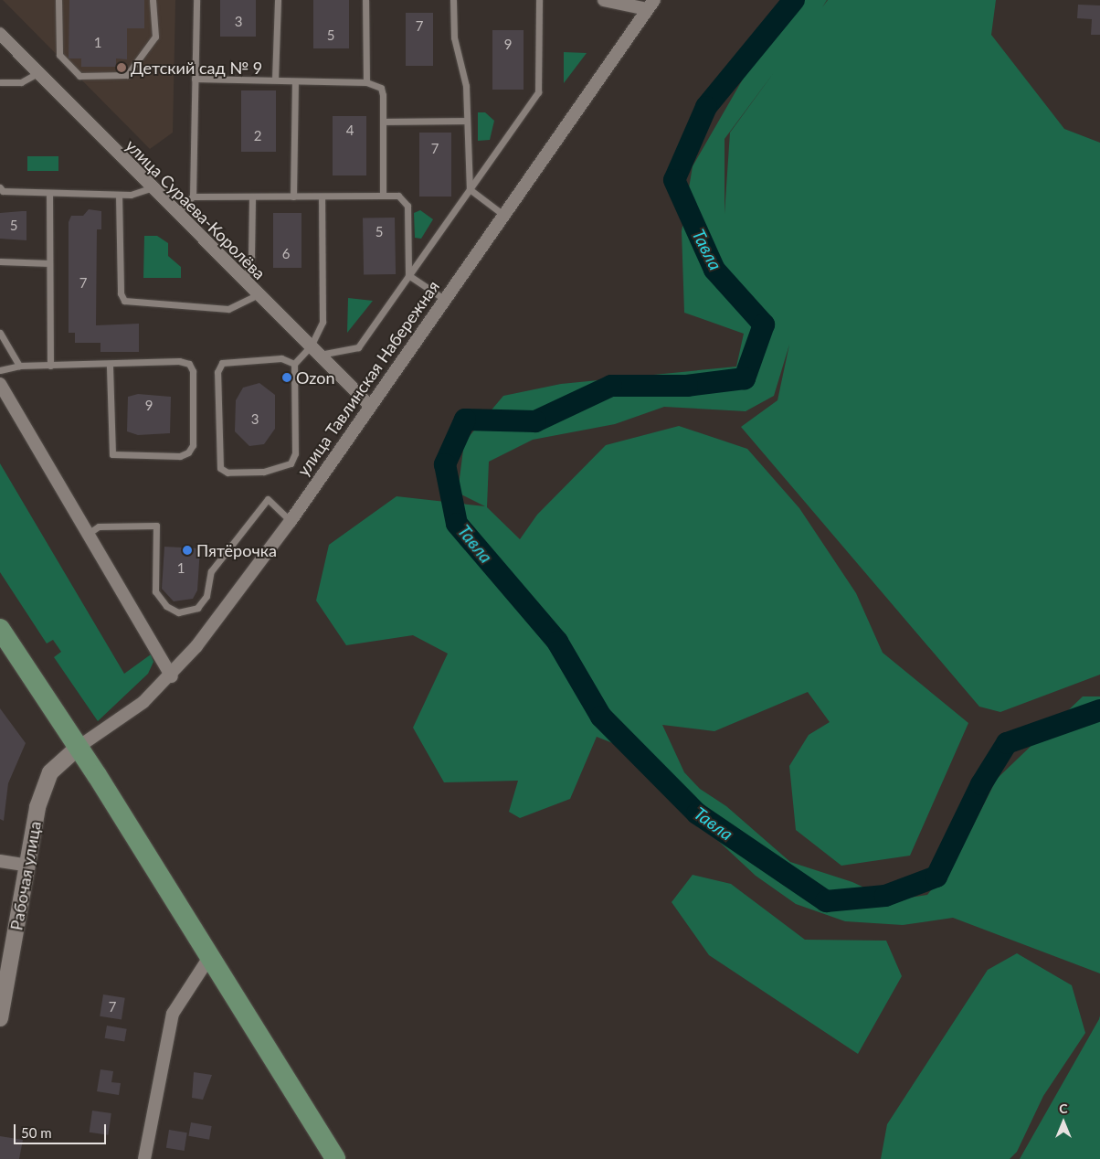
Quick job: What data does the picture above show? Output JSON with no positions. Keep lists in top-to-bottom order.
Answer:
{
  "streets": {
    "street": ["улица Сураева-Королёва", "улица Тавлинская Набережная", "Рабочая улица"]
  },
  "crossings": [
    ["улица Сураева-Королёва", "улица Тавлинская Набережная"],
    ["улица Тавлинская Набережная", "Рабочая улица"]
  ],
  "water": ["Тавла"],
  "places": ["Детский сад № 9", "Ozon", "Пятёрочка"],
  "house_numbers": [
    "3",
    "7",
    "5",
    "1",
    "9",
    "4",
    "2",
    "7",
    "5",
    "5",
    "6",
    "7",
    "9",
    "3",
    "1",
    "7"
  ],
  "scale_bar": "50 m",
  "north": "top"
}
